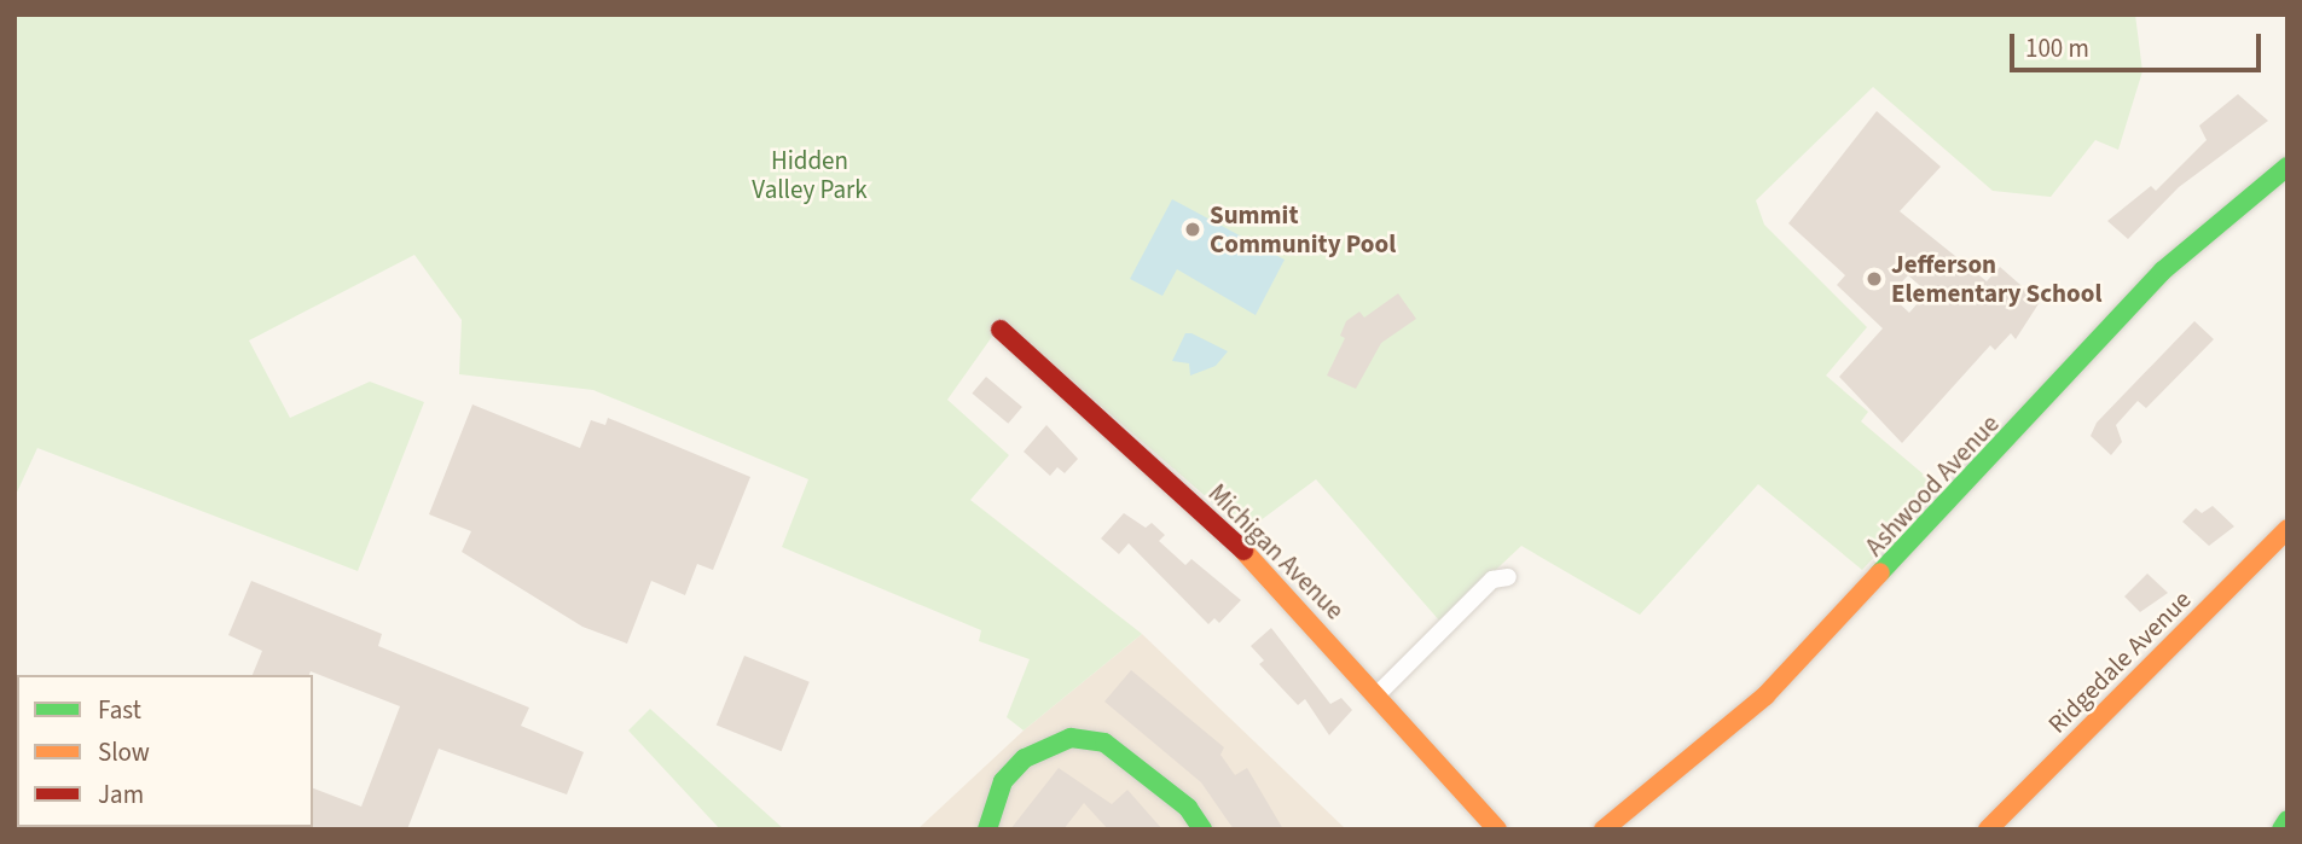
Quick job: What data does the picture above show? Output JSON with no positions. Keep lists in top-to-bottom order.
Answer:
{
  "streets": {
    "street": ["Ashwood Avenue", "Michigan Avenue", "Ridgedale Avenue"]
  },
  "parks": ["Hidden Valley Park"],
  "places": ["Summit Community Pool", "Jefferson Elementary School"],
  "legend": ["Fast", "Slow", "Jam"],
  "scale_bar": "100 m"
}
